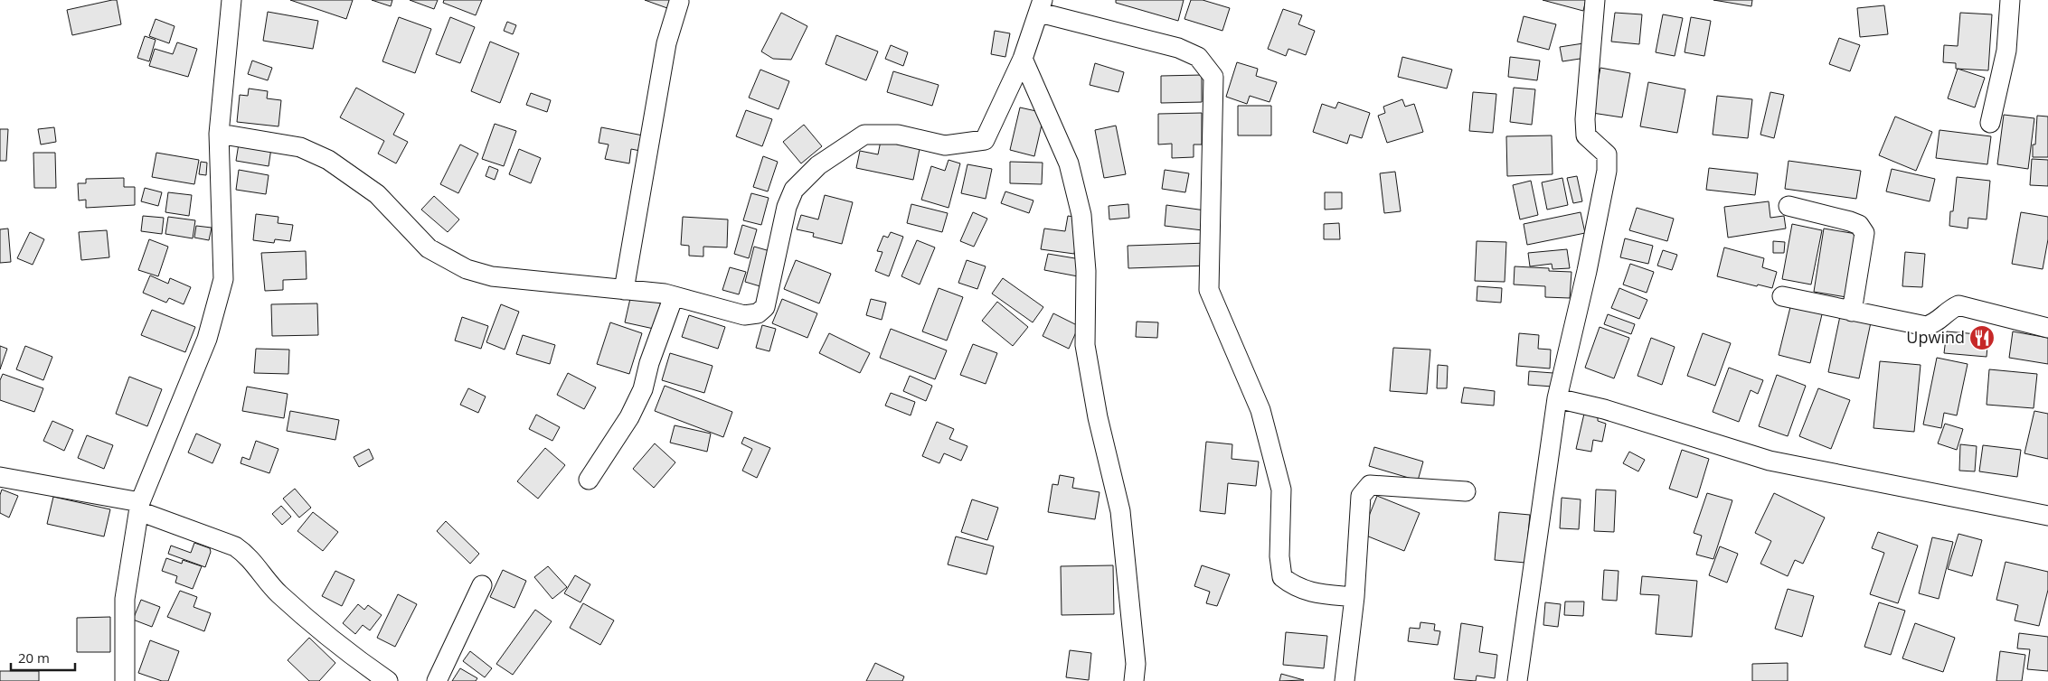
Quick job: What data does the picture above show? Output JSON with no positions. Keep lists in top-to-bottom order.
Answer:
{
  "places": {
    "restaurant": ["Upwind"]
  },
  "scale_bar": "20 m"
}
